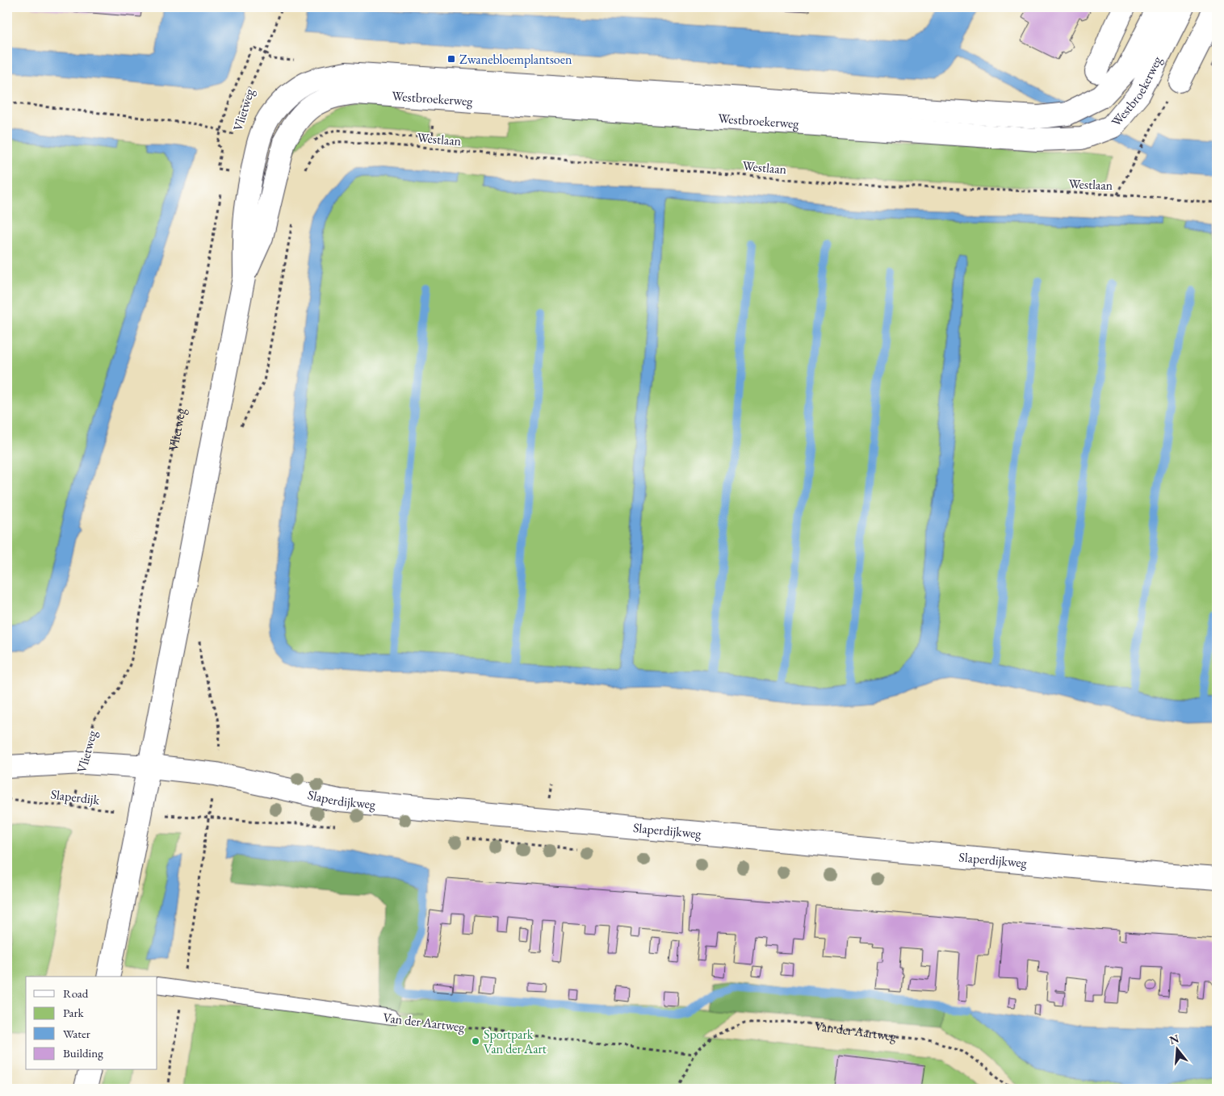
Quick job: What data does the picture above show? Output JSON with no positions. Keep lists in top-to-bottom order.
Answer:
{
  "streets": {
    "main road": ["Westbroekerweg", "Vlietweg", "Slaperdijkweg"],
    "lane": ["Van der Aartweg"],
    "path": ["Westlaan", "Slaperdijk"]
  },
  "crossings": [
    ["Westbroekerweg", "Vlietweg"],
    ["Vlietweg", "Slaperdijk"],
    ["Vlietweg", "Slaperdijkweg"]
  ],
  "places": {
    "transit": ["Zwanebloemplantsoen"],
    "other": ["Sportpark Van der Aart"]
  },
  "legend": [
    "Road",
    "Park",
    "Water",
    "Building"
  ],
  "north": "top"
}
